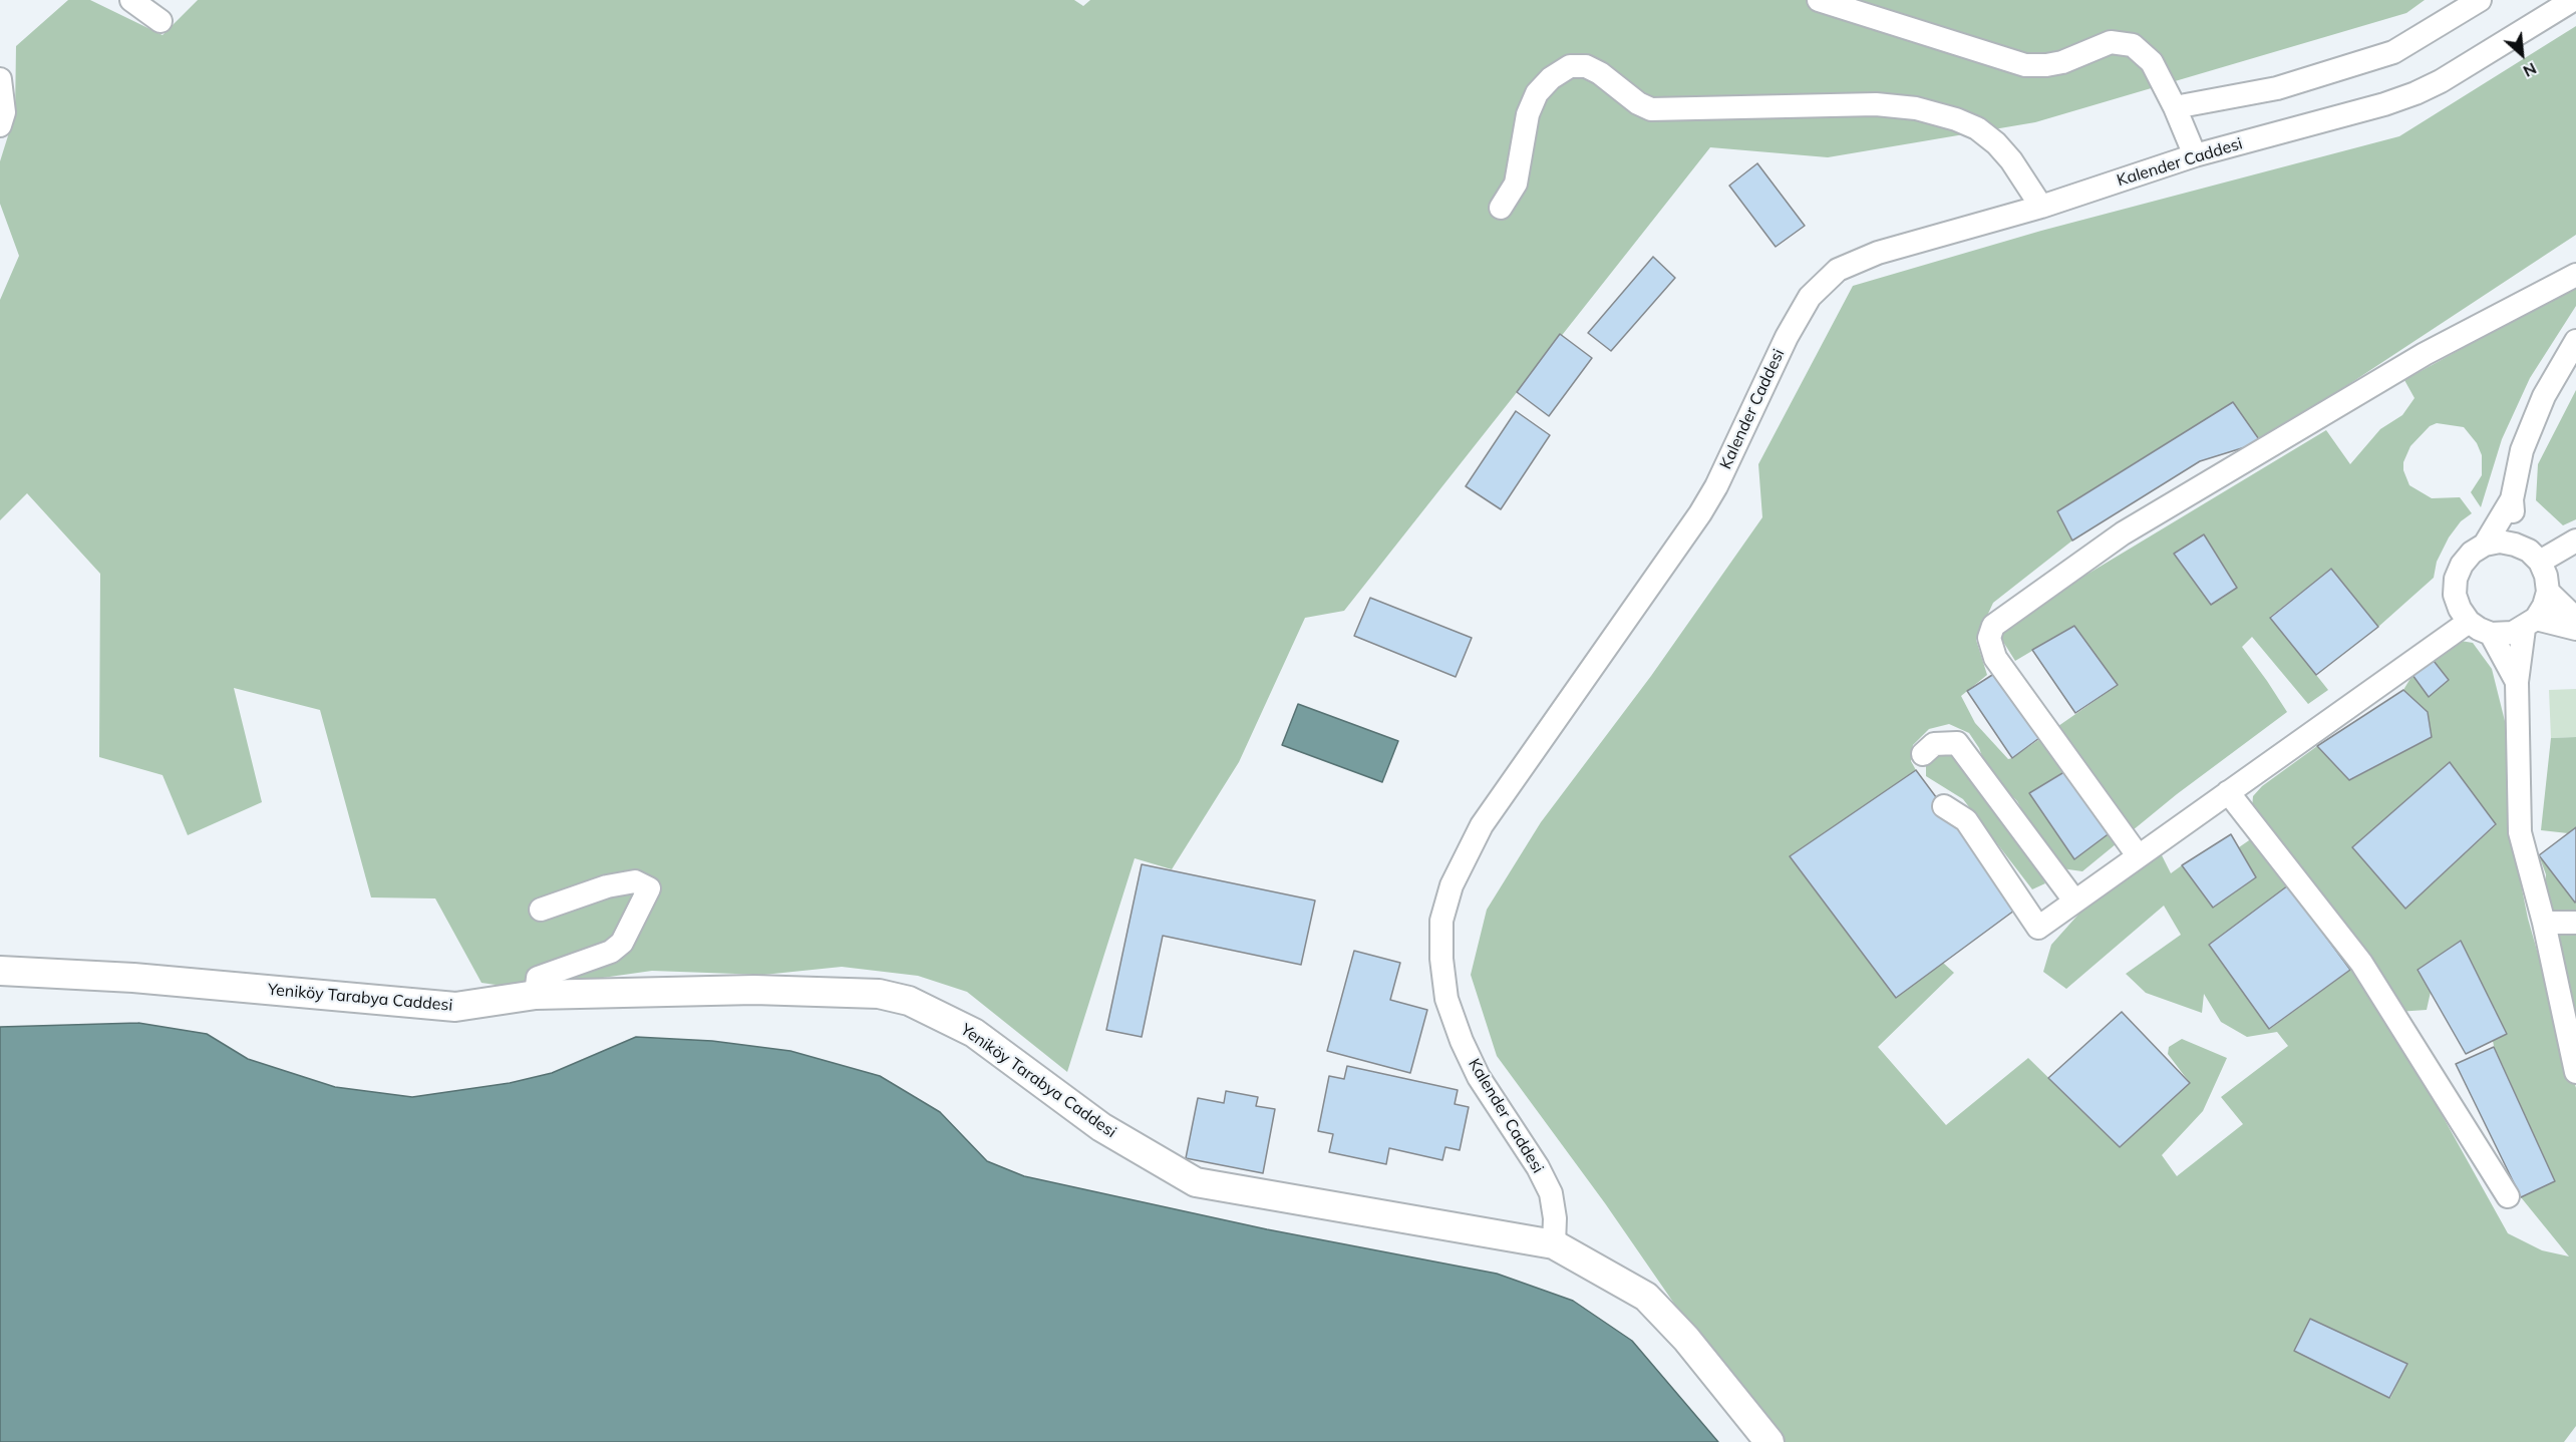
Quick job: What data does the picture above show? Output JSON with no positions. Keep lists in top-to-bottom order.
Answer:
{
  "streets": {
    "main road": ["Yeniköy Tarabya Caddesi"],
    "street": ["Kalender Caddesi"]
  },
  "crossings": [
    ["Kalender Caddesi", "Yeniköy Tarabya Caddesi"]
  ],
  "north": "bottom right"
}
